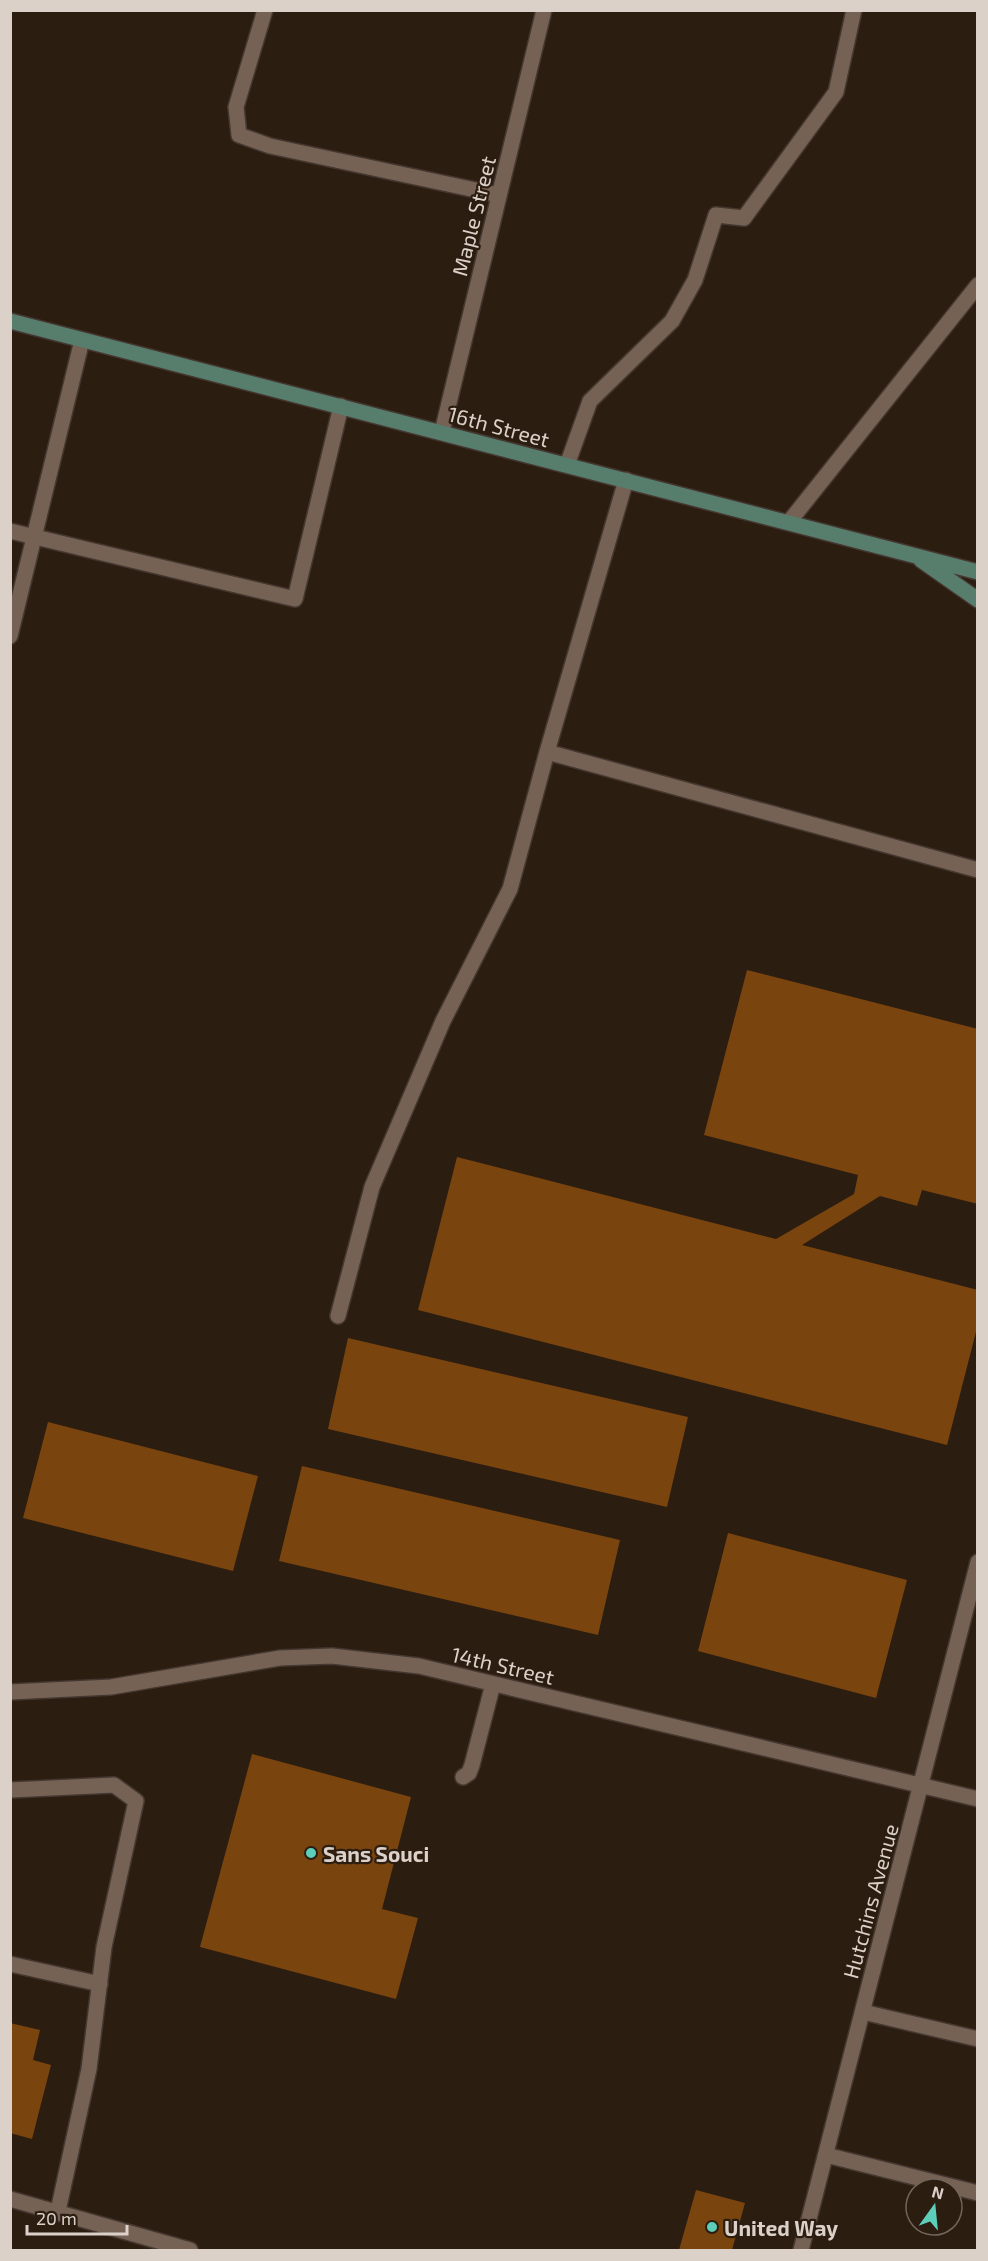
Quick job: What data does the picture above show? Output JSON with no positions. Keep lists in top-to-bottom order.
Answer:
{
  "streets": {
    "street": [
      "Maple Street",
      "16th Street",
      "14th Street",
      "Hutchins Avenue"
    ]
  },
  "crossings": [
    ["Maple Street", "16th Street"],
    ["14th Street", "Hutchins Avenue"]
  ],
  "places": ["Sans Souci", "United Way"],
  "scale_bar": "20 m",
  "north": "top"
}
